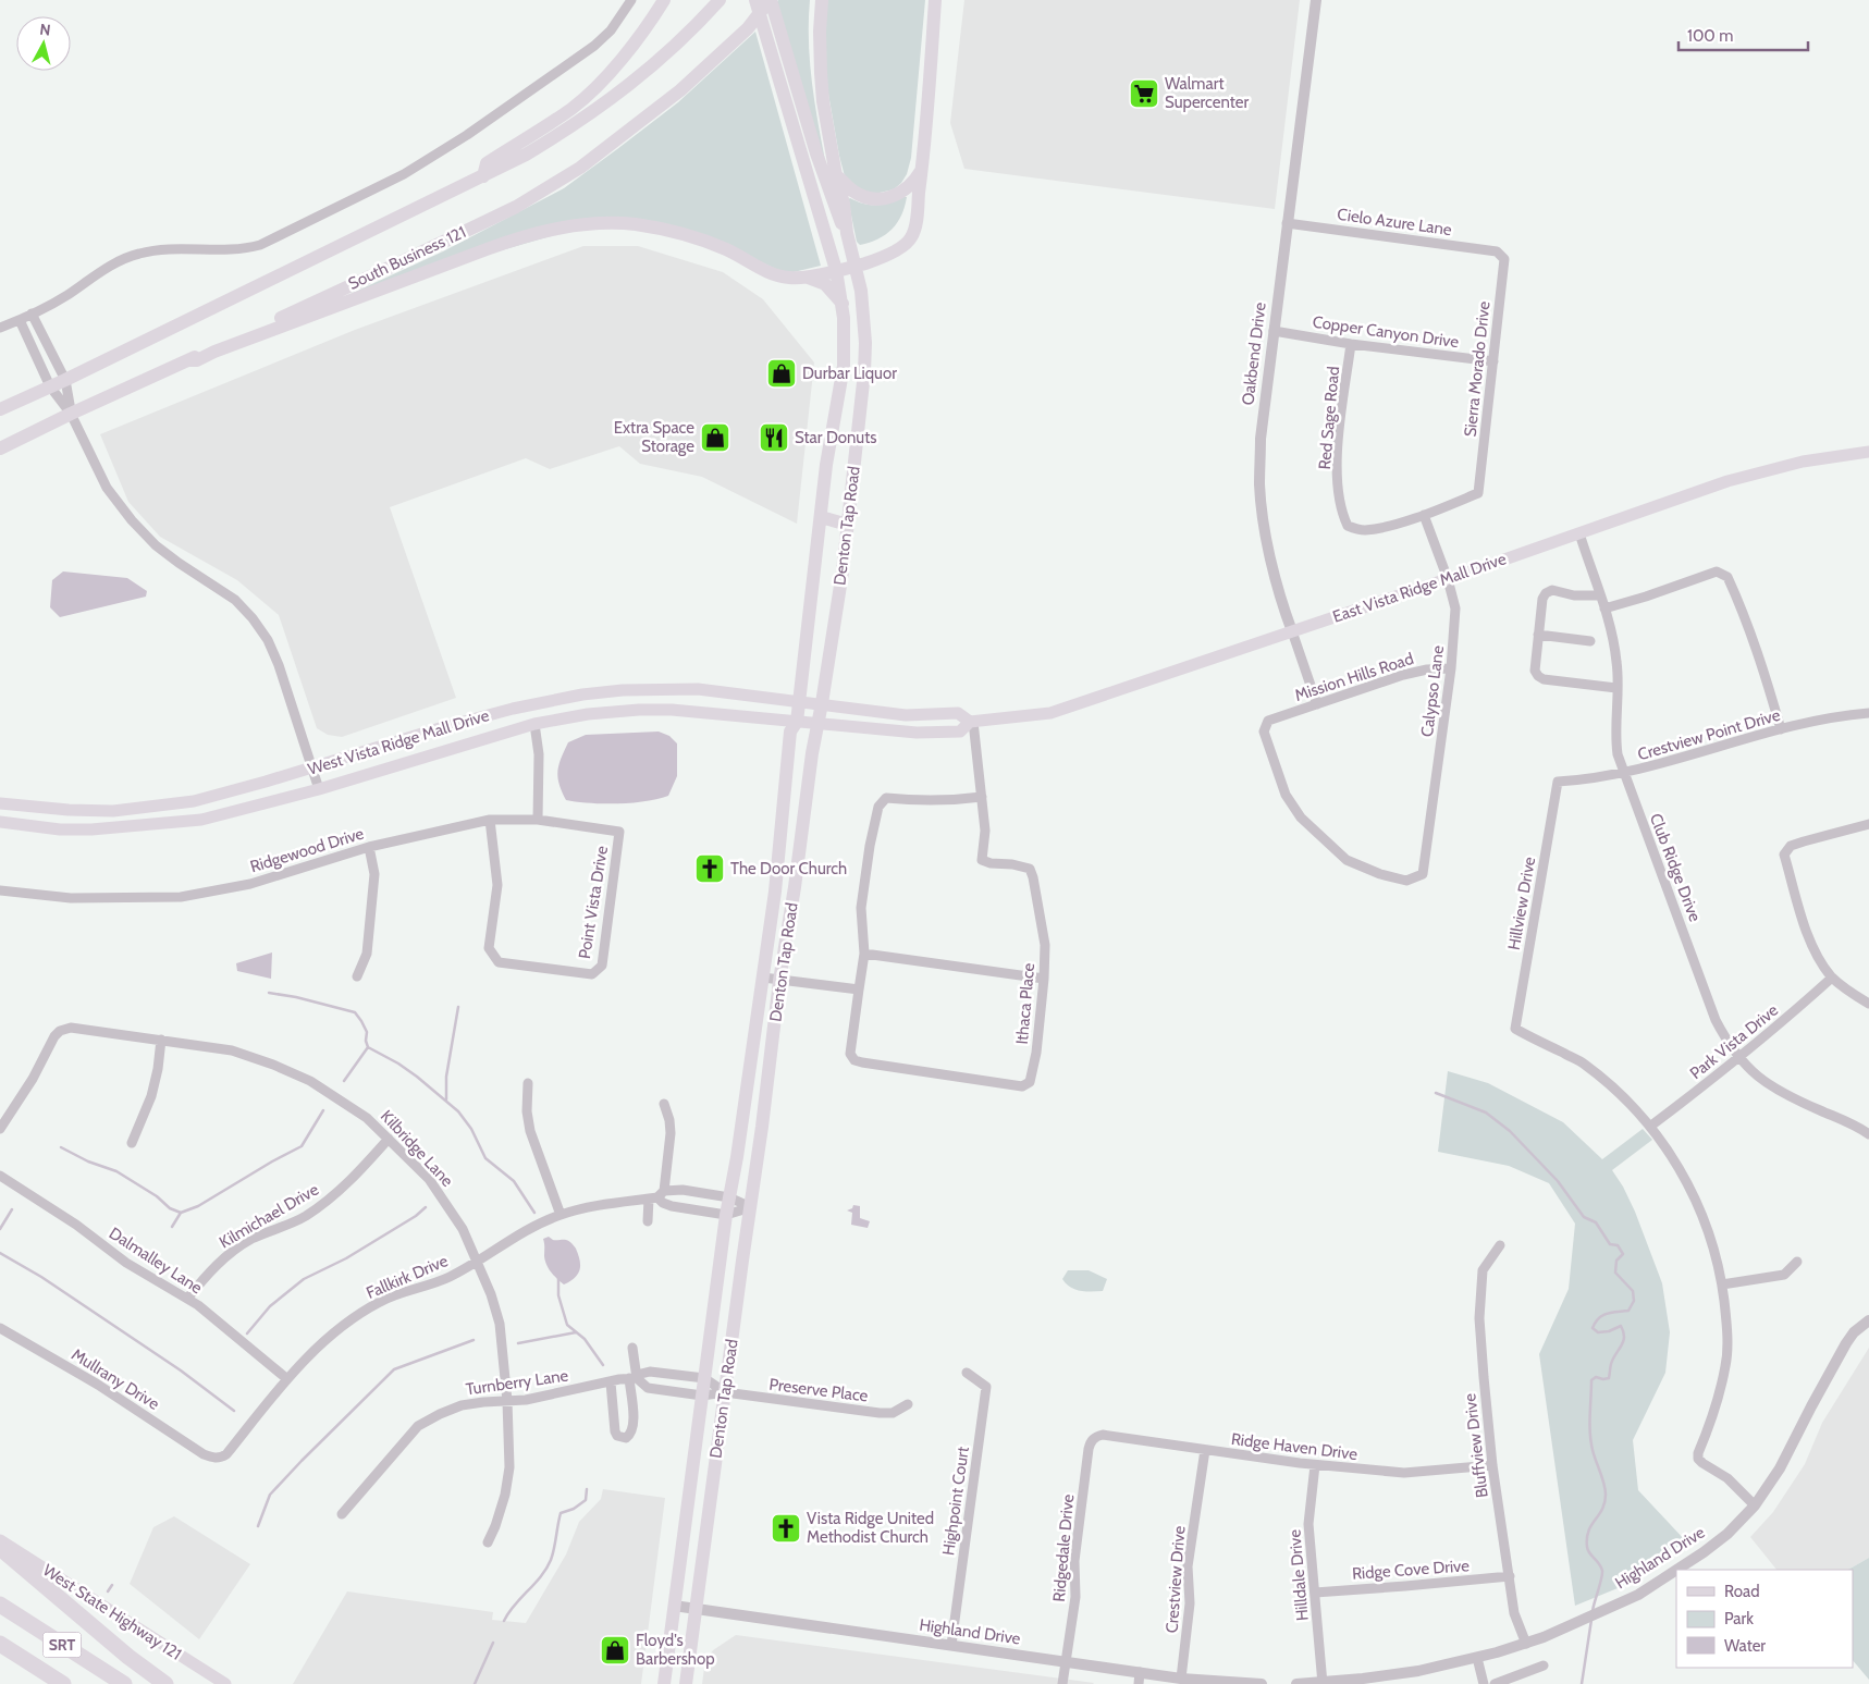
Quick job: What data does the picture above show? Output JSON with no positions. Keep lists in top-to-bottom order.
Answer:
{
  "streets": {
    "highway": ["SRT"],
    "main road": [
      "South Business 121",
      "Denton Tap Road",
      "East Vista Ridge Mall Drive",
      "West Vista Ridge Mall Drive",
      "West State Highway 121"
    ],
    "street": [
      "Cielo Azure Lane",
      "Copper Canyon Drive",
      "Oakbend Drive",
      "Sierra Morado Drive",
      "Red Sage Road",
      "Mission Hills Road",
      "Calypso Lane",
      "Crestview Point Drive",
      "Ridgewood Drive",
      "Club Ridge Drive",
      "Point Vista Drive",
      "Hillview Drive",
      "Ithaca Place",
      "Park Vista Drive",
      "Kilbridge Lane",
      "Kilmichael Drive",
      "Dalmalley Lane",
      "Fallkirk Drive",
      "Mullrany Drive",
      "Turnberry Lane",
      "Preserve Place",
      "Bluffview Drive",
      "Ridge Haven Drive",
      "Highpoint Court",
      "Ridgedale Drive",
      "Highland Drive",
      "Ridge Cove Drive",
      "Hilldale Drive",
      "Crestview Drive"
    ]
  },
  "crossings": [
    ["Cielo Azure Lane", "Oakbend Drive"],
    ["Cielo Azure Lane", "Sierra Morado Drive"],
    ["Copper Canyon Drive", "Oakbend Drive"],
    ["Copper Canyon Drive", "Sierra Morado Drive"],
    ["Copper Canyon Drive", "Red Sage Road"],
    ["Oakbend Drive", "East Vista Ridge Mall Drive"],
    ["Oakbend Drive", "Mission Hills Road"],
    ["Sierra Morado Drive", "Red Sage Road"],
    ["Sierra Morado Drive", "Calypso Lane"],
    ["Red Sage Road", "Calypso Lane"],
    ["Denton Tap Road", "East Vista Ridge Mall Drive"],
    ["Denton Tap Road", "West Vista Ridge Mall Drive"],
    ["Denton Tap Road", "Fallkirk Drive"],
    ["Denton Tap Road", "Turnberry Lane"],
    ["Denton Tap Road", "Preserve Place"],
    ["Denton Tap Road", "Highland Drive"],
    ["East Vista Ridge Mall Drive", "Calypso Lane"],
    ["East Vista Ridge Mall Drive", "West Vista Ridge Mall Drive"],
    ["East Vista Ridge Mall Drive", "Club Ridge Drive"],
    ["East Vista Ridge Mall Drive", "Ithaca Place"],
    ["Mission Hills Road", "Calypso Lane"],
    ["Crestview Point Drive", "Club Ridge Drive"],
    ["Crestview Point Drive", "Hillview Drive"],
    ["Ridgewood Drive", "Point Vista Drive"],
    ["Club Ridge Drive", "Park Vista Drive"],
    ["Hillview Drive", "Park Vista Drive"],
    ["Kilbridge Lane", "Kilmichael Drive"],
    ["Kilbridge Lane", "Fallkirk Drive"],
    ["Kilbridge Lane", "Turnberry Lane"],
    ["Kilmichael Drive", "Dalmalley Lane"],
    ["Dalmalley Lane", "Fallkirk Drive"],
    ["Fallkirk Drive", "Mullrany Drive"],
    ["Turnberry Lane", "Preserve Place"],
    ["Bluffview Drive", "Ridge Haven Drive"],
    ["Bluffview Drive", "Highland Drive"],
    ["Bluffview Drive", "Ridge Cove Drive"],
    ["Ridge Haven Drive", "Ridgedale Drive"],
    ["Ridge Haven Drive", "Hilldale Drive"],
    ["Ridge Haven Drive", "Crestview Drive"],
    ["Highpoint Court", "Highland Drive"],
    ["Ridgedale Drive", "Highland Drive"],
    ["Highland Drive", "Hilldale Drive"],
    ["Highland Drive", "Crestview Drive"],
    ["Ridge Cove Drive", "Hilldale Drive"]
  ],
  "places": {
    "supermarket": ["Walmart Supercenter"],
    "shop": ["Durbar Liquor", "Extra Space Storage", "Floyd's Barbershop"],
    "restaurant": ["Star Donuts"],
    "church": ["The Door Church", "Vista Ridge United Methodist Church"]
  },
  "legend": ["Road", "Park", "Water"],
  "scale_bar": "100 m",
  "north": "top"
}
